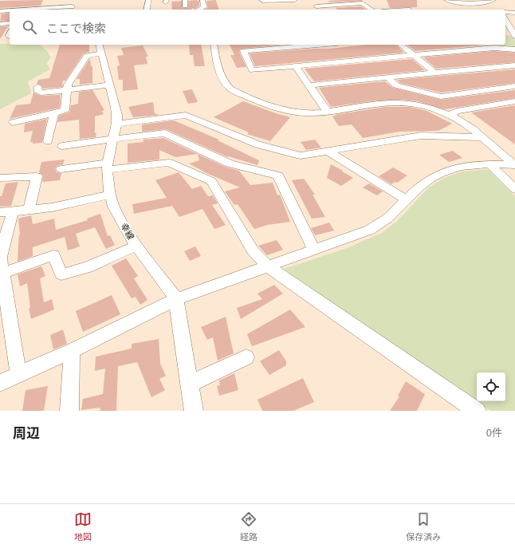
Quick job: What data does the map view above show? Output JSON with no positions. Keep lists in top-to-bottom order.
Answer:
{
  "streets": {
    "street": ["幸線"]
  },
  "page": {
    "search": "ここで検索",
    "heading": ["周辺", "0件"],
    "nav": ["地図", "経路", "保存済み"]
  }
}
